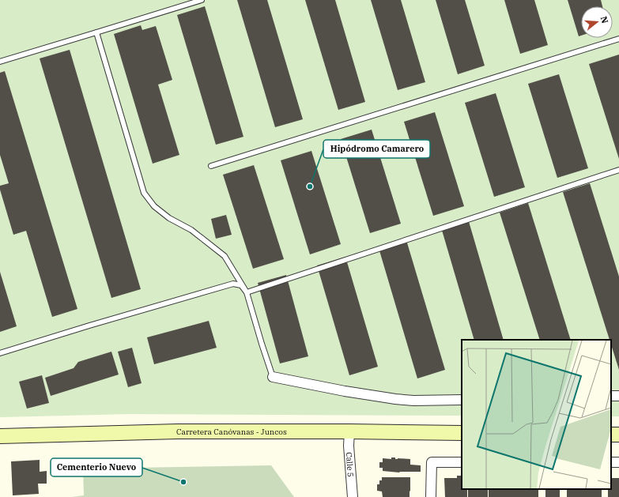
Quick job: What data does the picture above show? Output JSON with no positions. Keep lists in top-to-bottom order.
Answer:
{
  "streets": {
    "main road": ["Carretera Canóvanas - Juncos"],
    "street": ["Calle 5"]
  },
  "crossings": [
    ["Carretera Canóvanas - Juncos", "Calle 5"]
  ],
  "places": ["Hipódromo Camarero", "Cementerio Nuevo"],
  "north": "right"
}
